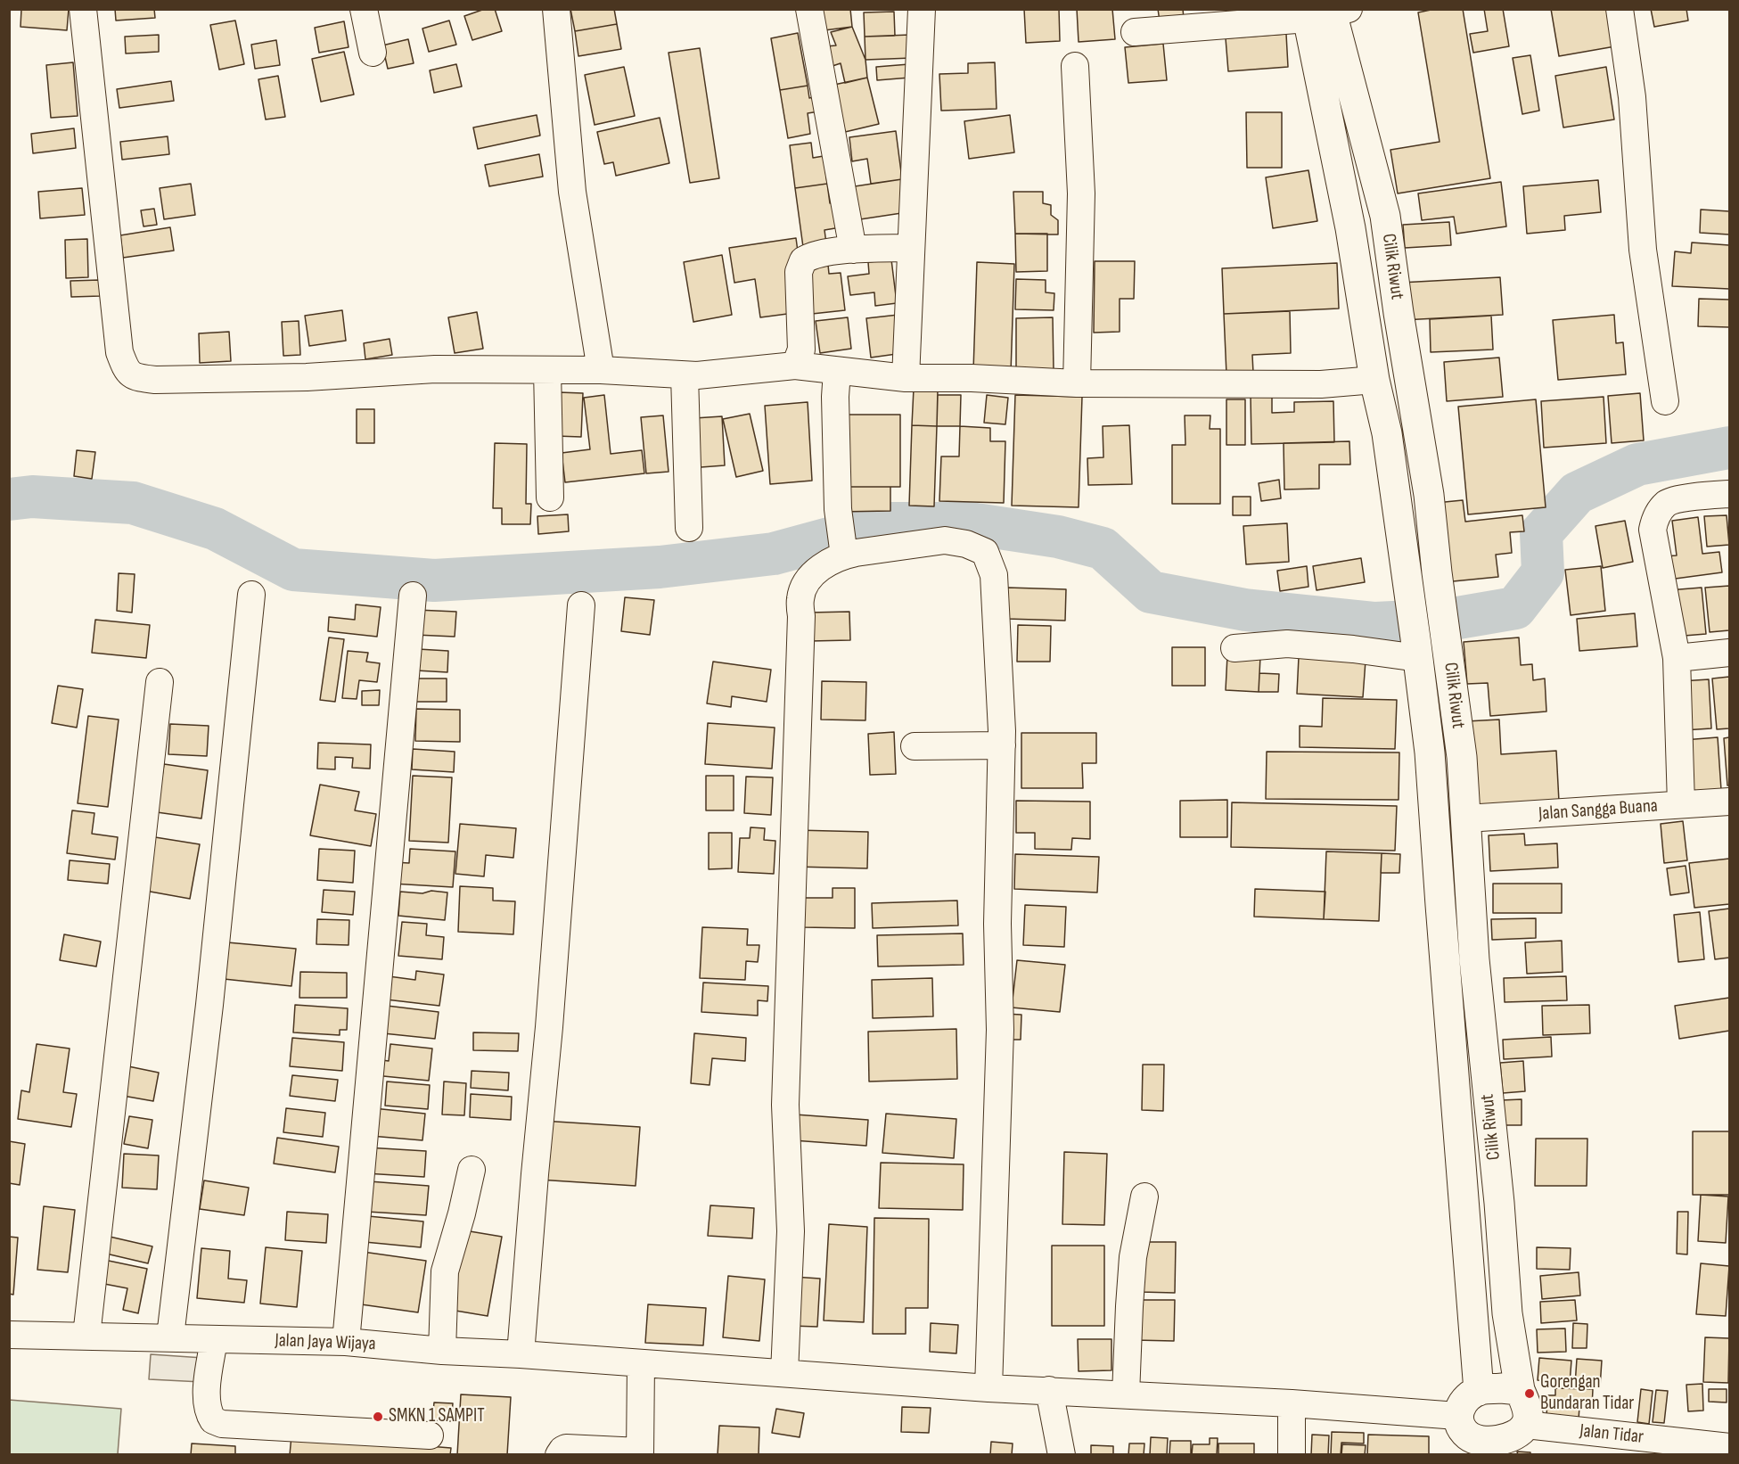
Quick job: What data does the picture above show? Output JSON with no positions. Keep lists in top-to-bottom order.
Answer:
{
  "streets": {
    "main road": ["Cilik Riwut"],
    "street": ["Jalan Sangga Buana", "Jalan Jaya Wijaya", "Jalan Tidar"]
  },
  "crossings": [
    ["Cilik Riwut", "Jalan Sangga Buana"],
    ["Cilik Riwut", "Jalan Jaya Wijaya"],
    ["Cilik Riwut", "Jalan Tidar"],
    ["Jalan Jaya Wijaya", "Jalan Tidar"]
  ],
  "places": ["Gorengan Bundaran Tidar", "SMKN 1 SAMPIT"]
}
